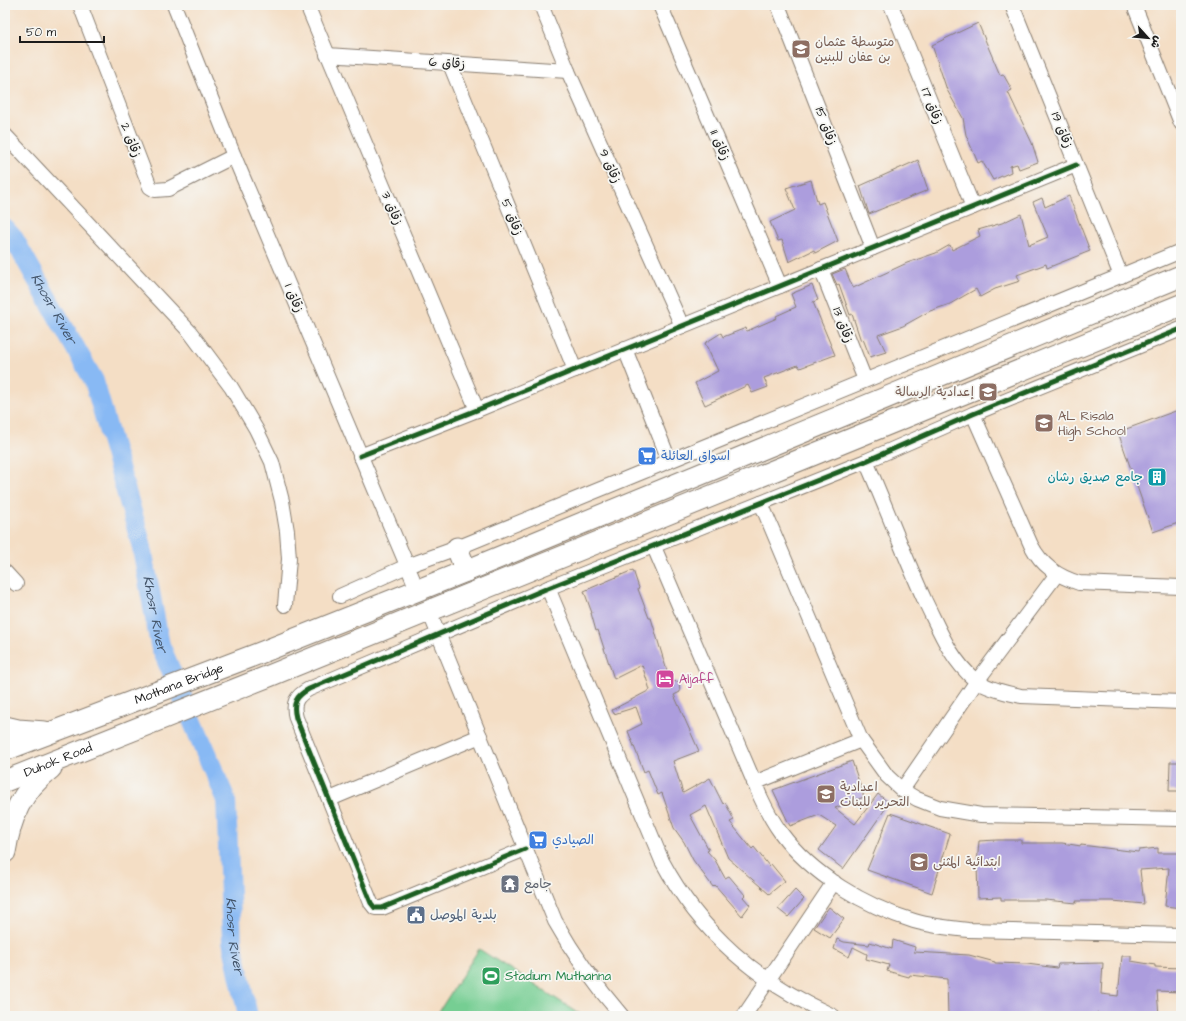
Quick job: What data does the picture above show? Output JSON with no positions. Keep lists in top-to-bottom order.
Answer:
{
  "streets": {
    "highway": ["Mothana Bridge", "Duhok Road"],
    "street": [
      "زقاق 6",
      "زقاق 17",
      "زقاق 15",
      "زقاق 19",
      "زقاق 2",
      "زقاق 11",
      "زقاق 9",
      "زقاق 3",
      "زقاق 5",
      "زقاق 1",
      "زقاق 13"
    ]
  },
  "crossings": [
    ["زقاق 6", "زقاق 9"],
    ["زقاق 6", "زقاق 3"],
    ["زقاق 6", "زقاق 5"],
    ["زقاق 2", "زقاق 1"],
    ["زقاق 1", "Mothana Bridge"],
    ["Mothana Bridge", "Duhok Road"]
  ],
  "water": ["Khosr River"],
  "places": {
    "school or university": [
      "متوسطة عثمان بن عفان للبنين",
      "إعدادية الرسالة",
      "AL Risala High School",
      "اعدادية التحرير للبنات",
      "ابتدائية المثنى"
    ],
    "supermarket": ["اسواق العائلة", "الصيادي"],
    "building": ["جامع صديق رشان"],
    "hotel": ["Aljaff"],
    "temple": ["جامع"],
    "public building": ["بلدية الموصل"],
    "sports": ["Stadium Muthanna"]
  },
  "scale_bar": "50 m",
  "north": "bottom right"
}
